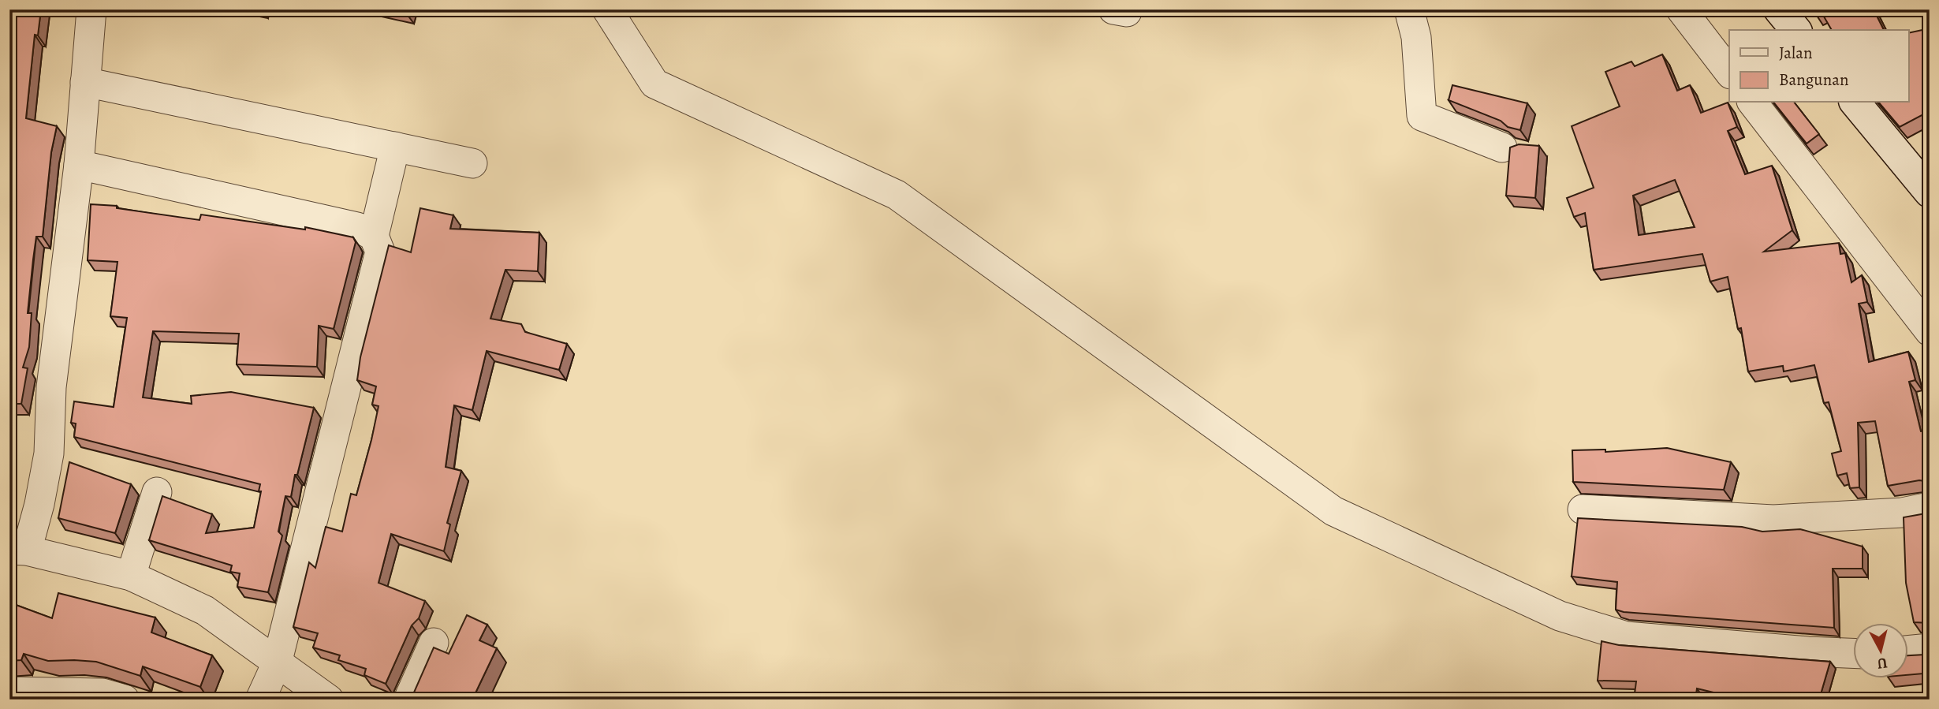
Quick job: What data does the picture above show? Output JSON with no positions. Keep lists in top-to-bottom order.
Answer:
{
  "legend": ["Jalan", "Bangunan"],
  "north": "bottom"
}
